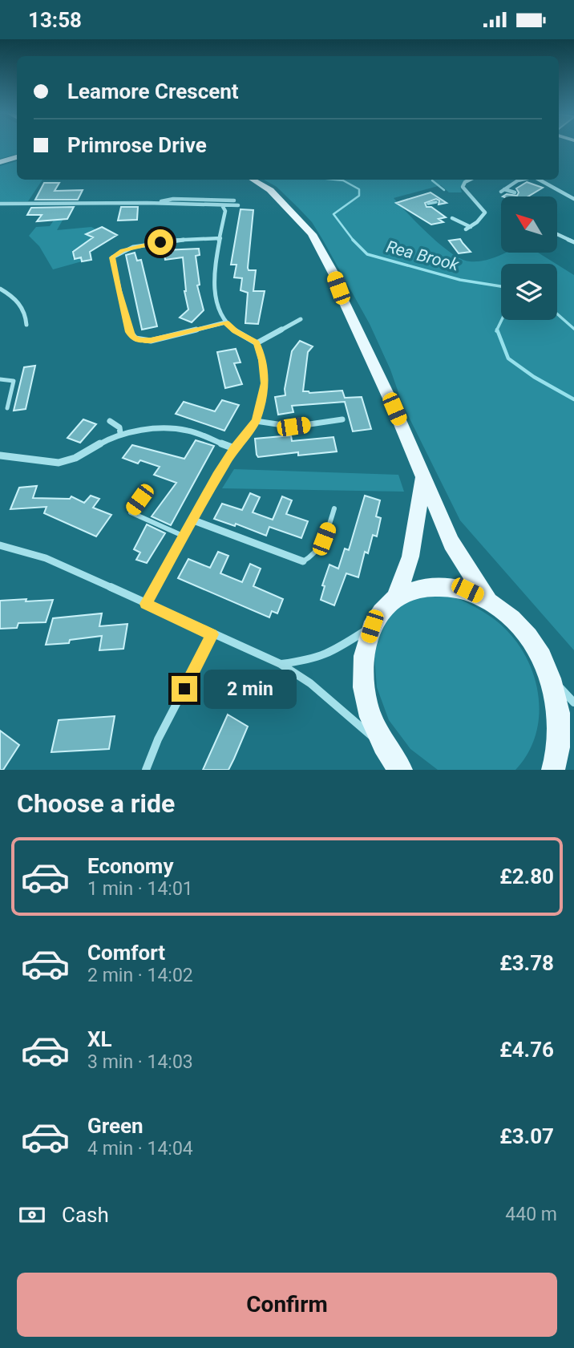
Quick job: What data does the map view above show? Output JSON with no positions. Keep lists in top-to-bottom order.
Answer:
{
  "water": ["Rea Brook"],
  "north": "top left",
  "page": {
    "status": "13:58",
    "banner": ["Leamore Crescent", "Primrose Drive"],
    "bubble": "2 min",
    "heading": "Choose a ride",
    "list": [
      {
        "name": "Economy",
        "note": "1 min · 14:01",
        "value": "£2.80"
      },
      {
        "name": "Comfort",
        "note": "2 min · 14:02",
        "value": "£3.78"
      },
      {
        "name": "XL",
        "note": "3 min · 14:03",
        "value": "£4.76"
      },
      {
        "name": "Green",
        "note": "4 min · 14:04",
        "value": "£3.07"
      }
    ],
    "pay": ["Cash", "440 m"],
    "buttons": "Confirm"
  }
}
